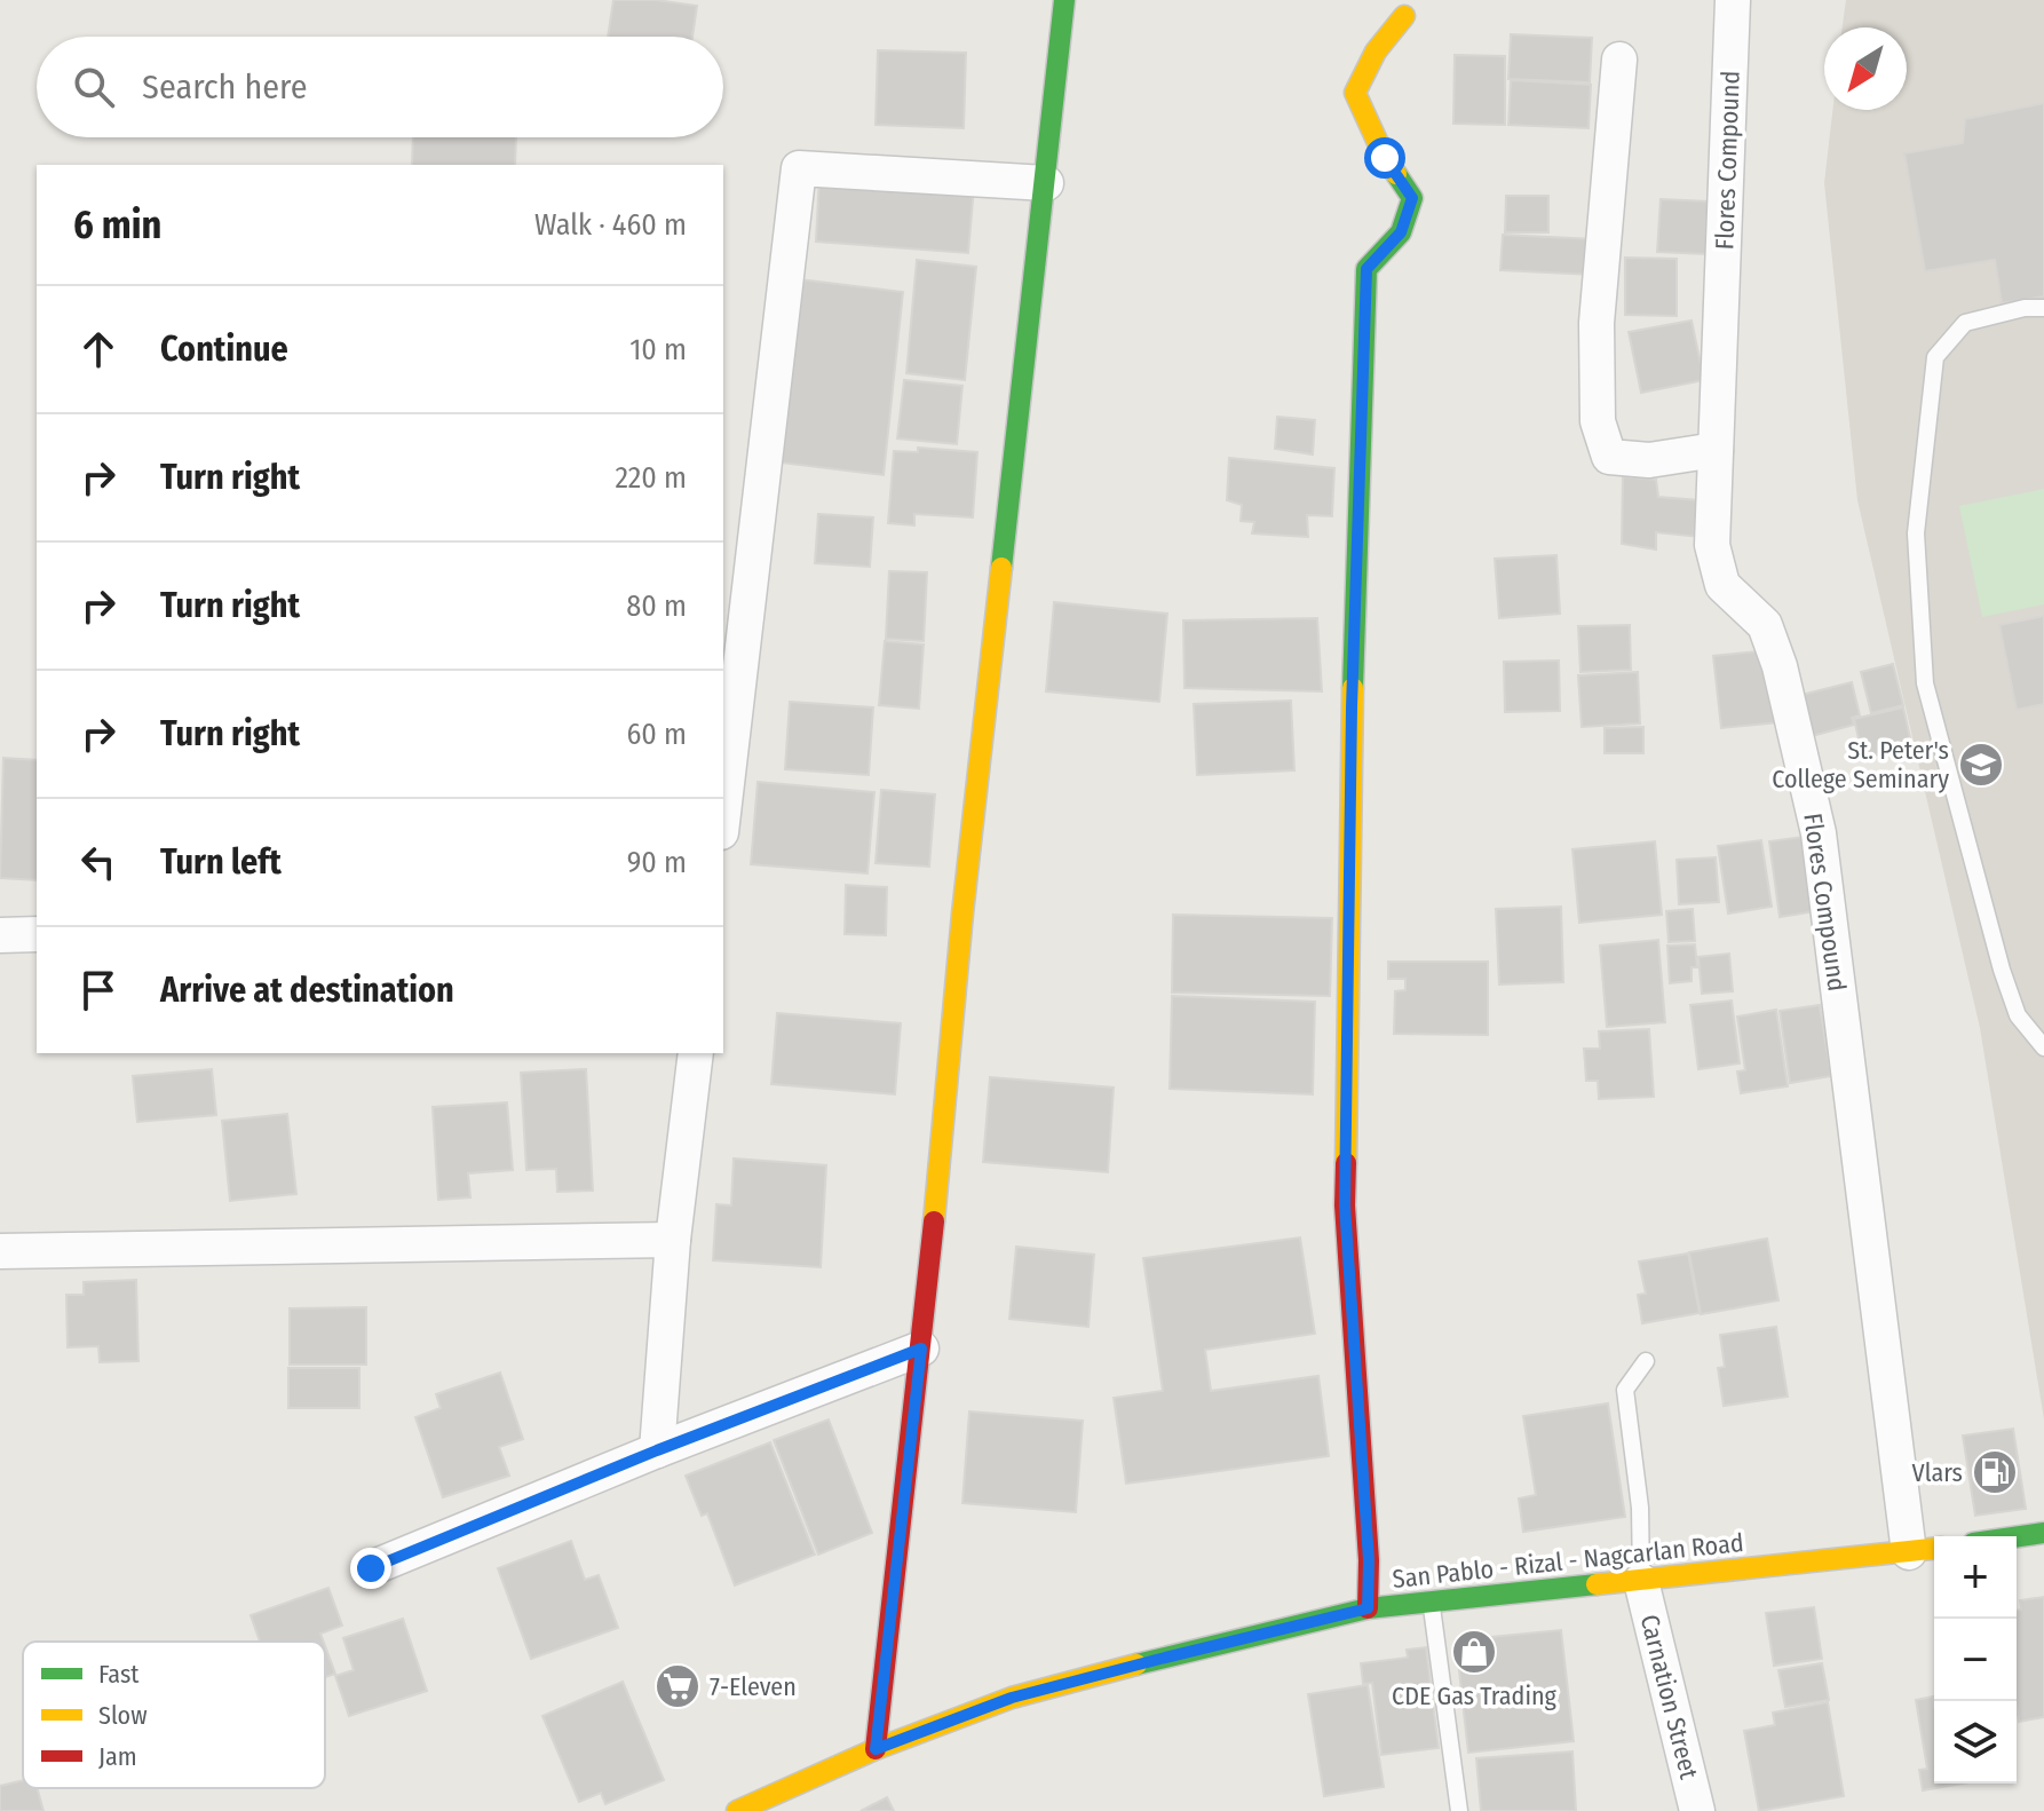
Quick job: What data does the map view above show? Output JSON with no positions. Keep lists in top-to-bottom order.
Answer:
{
  "streets": {
    "street": ["Flores Compound", "San Pablo - Rizal - Nagcarlan Road", "Carnation Street"]
  },
  "crossings": [
    ["Flores Compound", "San Pablo - Rizal - Nagcarlan Road"],
    ["San Pablo - Rizal - Nagcarlan Road", "Carnation Street"]
  ],
  "places": {
    "school or university": ["St. Peter's College Seminary"],
    "fuel station": ["Vlars"],
    "shop": ["CDE Gas Trading"],
    "supermarket": ["7-Eleven"]
  },
  "legend": ["Fast", "Slow", "Jam"],
  "north": "bottom left",
  "page": {
    "search": "Search here",
    "heading": ["6 min", "Walk · 460 m"],
    "list": [
      ["Continue", "10 m"],
      ["Turn right", "220 m"],
      ["Turn right", "80 m"],
      ["Turn right", "60 m"],
      ["Turn left", "90 m"],
      "Arrive at destination"
    ],
    "map_buttons": ["+", "−"]
  }
}
